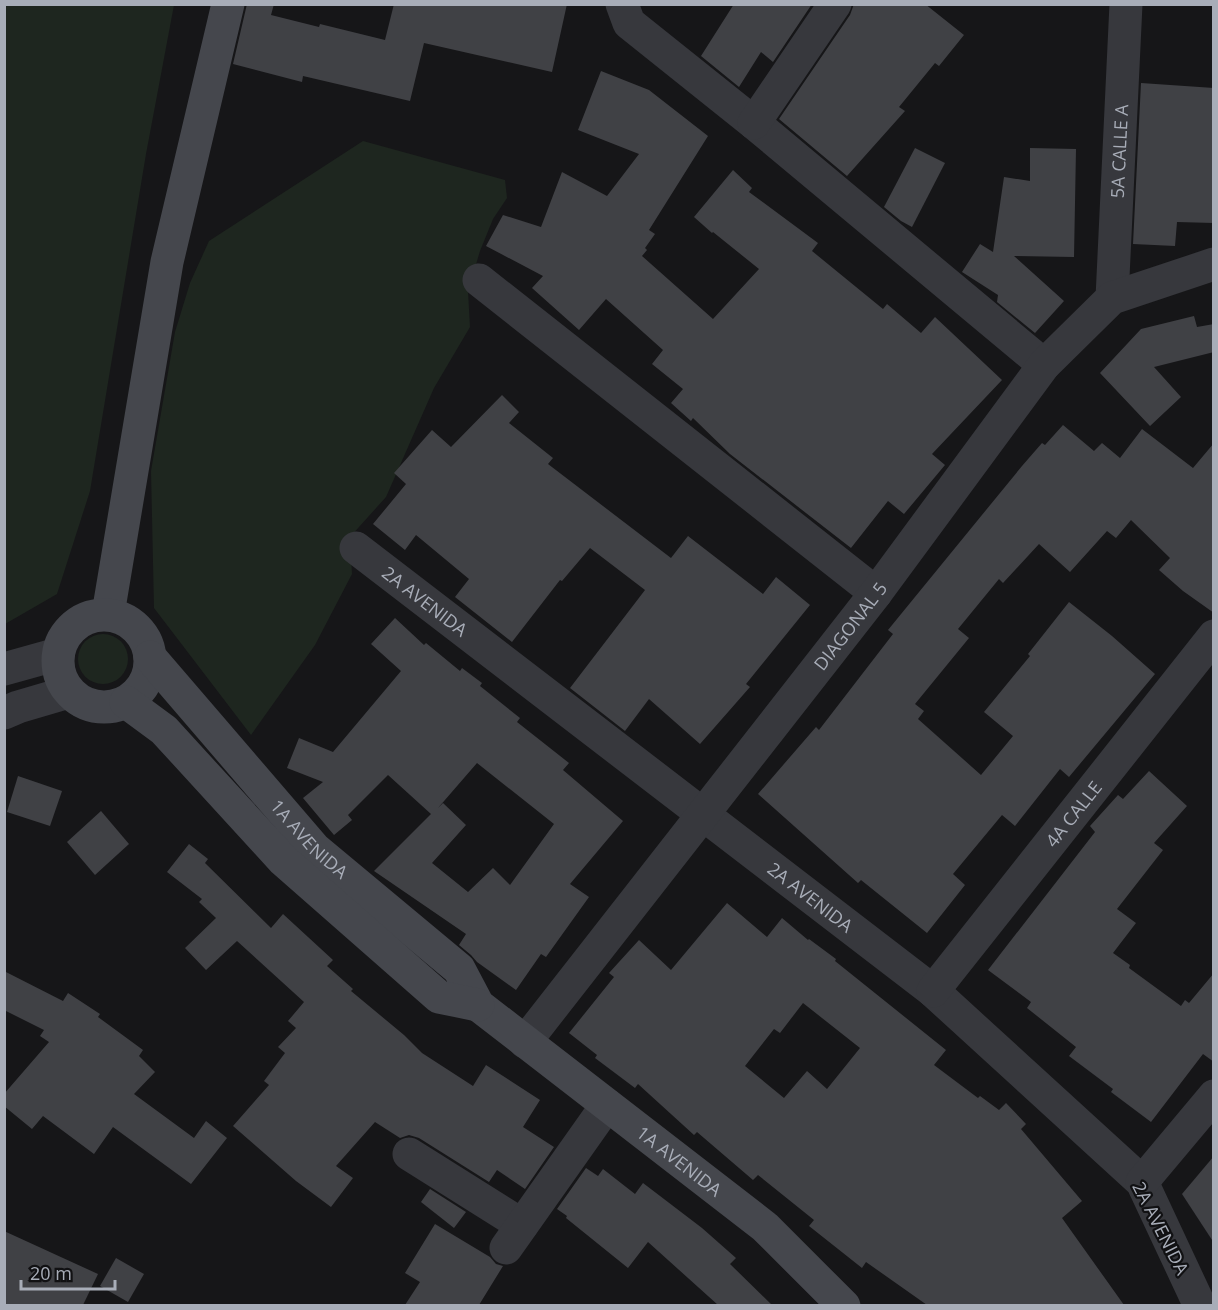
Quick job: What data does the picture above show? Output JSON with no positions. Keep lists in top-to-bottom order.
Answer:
{
  "streets": {
    "main road": ["1A AVENIDA"],
    "street": [
      "5A CALLE A",
      "2A AVENIDA",
      "DIAGONAL 5",
      "4A CALLE"
    ]
  },
  "crossings": [
    ["5A CALLE A", "DIAGONAL 5"],
    ["2A AVENIDA", "DIAGONAL 5"],
    ["2A AVENIDA", "4A CALLE"],
    ["DIAGONAL 5", "1A AVENIDA"]
  ],
  "scale_bar": "20 m"
}
